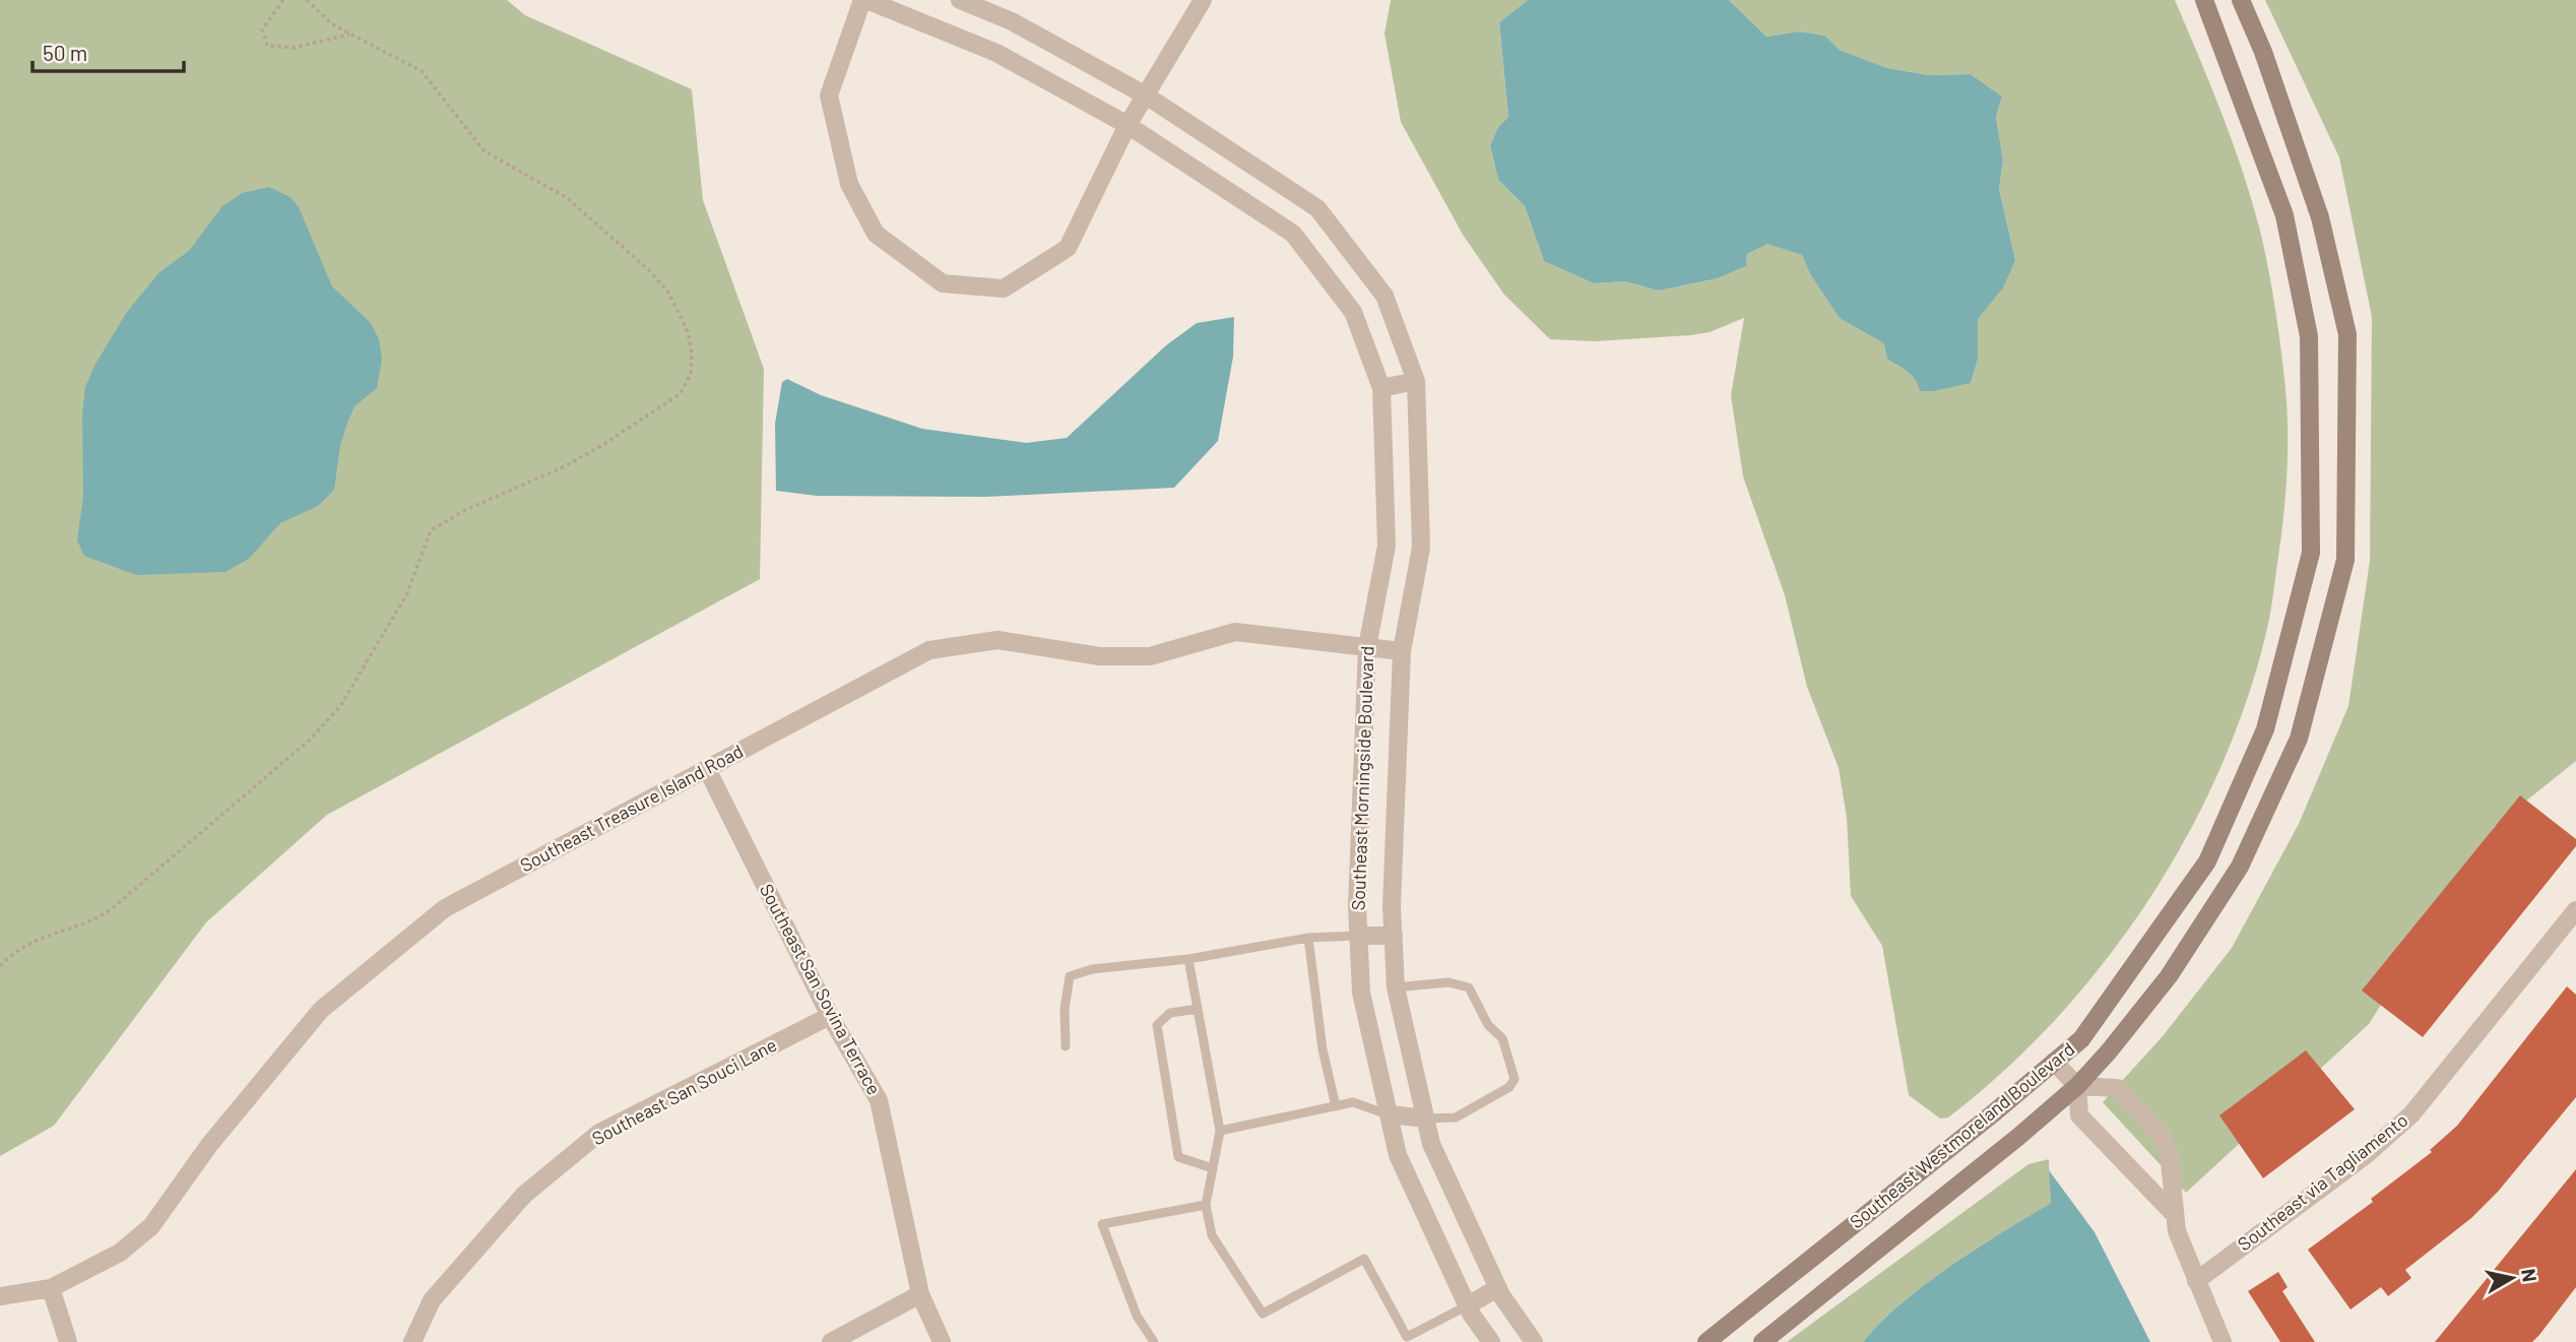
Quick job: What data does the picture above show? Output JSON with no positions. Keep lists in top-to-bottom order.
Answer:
{
  "streets": {
    "street": [
      "Southeast Morningside Boulevard",
      "Southeast Treasure Island Road",
      "Southeast San Sovina Terrace",
      "Southeast San Souci Lane",
      "Southeast Westmoreland Boulevard",
      "Southeast via Tagliamento"
    ]
  },
  "crossings": [
    ["Southeast Morningside Boulevard", "Southeast Treasure Island Road"],
    ["Southeast Treasure Island Road", "Southeast San Sovina Terrace"],
    ["Southeast San Sovina Terrace", "Southeast San Souci Lane"]
  ],
  "scale_bar": "50 m",
  "north": "right"
}
